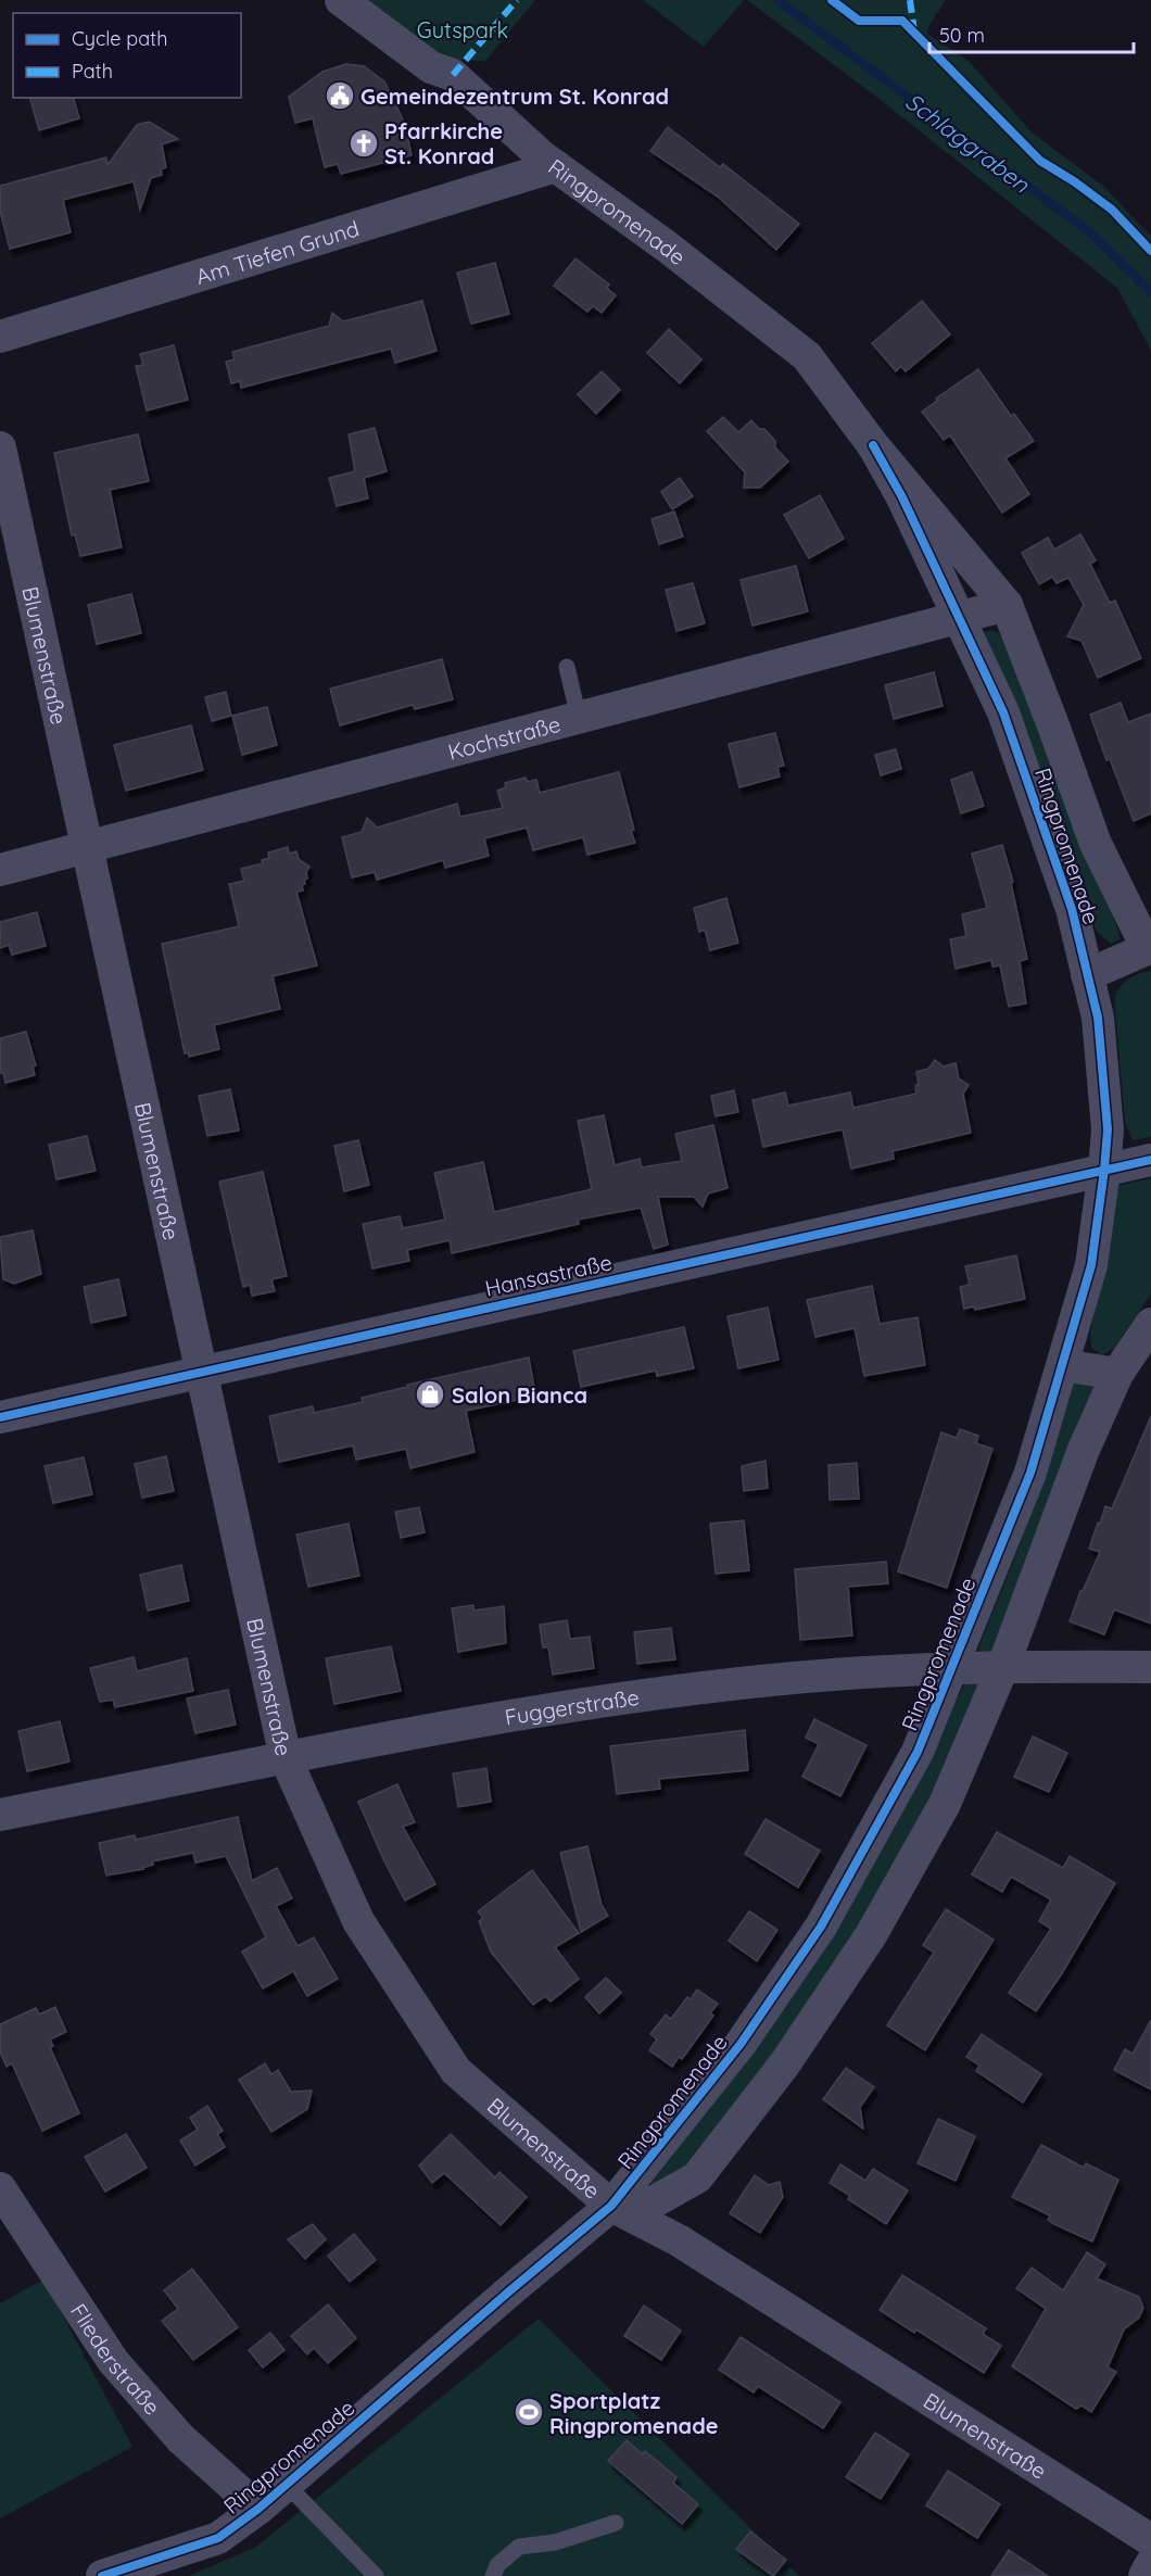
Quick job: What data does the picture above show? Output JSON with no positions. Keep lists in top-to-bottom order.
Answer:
{
  "streets": {
    "street": [
      "Ringpromenade",
      "Am Tiefen Grund",
      "Blumenstraße",
      "Kochstraße",
      "Hansastraße",
      "Fuggerstraße",
      "Fliederstraße"
    ]
  },
  "crossings": [
    ["Ringpromenade", "Am Tiefen Grund"],
    ["Ringpromenade", "Blumenstraße"],
    ["Ringpromenade", "Kochstraße"],
    ["Ringpromenade", "Hansastraße"],
    ["Ringpromenade", "Fuggerstraße"],
    ["Ringpromenade", "Fliederstraße"],
    ["Blumenstraße", "Kochstraße"],
    ["Blumenstraße", "Hansastraße"],
    ["Blumenstraße", "Fuggerstraße"]
  ],
  "water": ["Schlaggraben"],
  "parks": ["Gutspark"],
  "places": {
    "public building": ["Gemeindezentrum St. Konrad"],
    "church": ["Pfarrkirche St. Konrad"],
    "shop": ["Salon Bianca"],
    "sports": ["Sportplatz Ringpromenade"]
  },
  "legend": ["Cycle path", "Path"],
  "scale_bar": "50 m"
}
